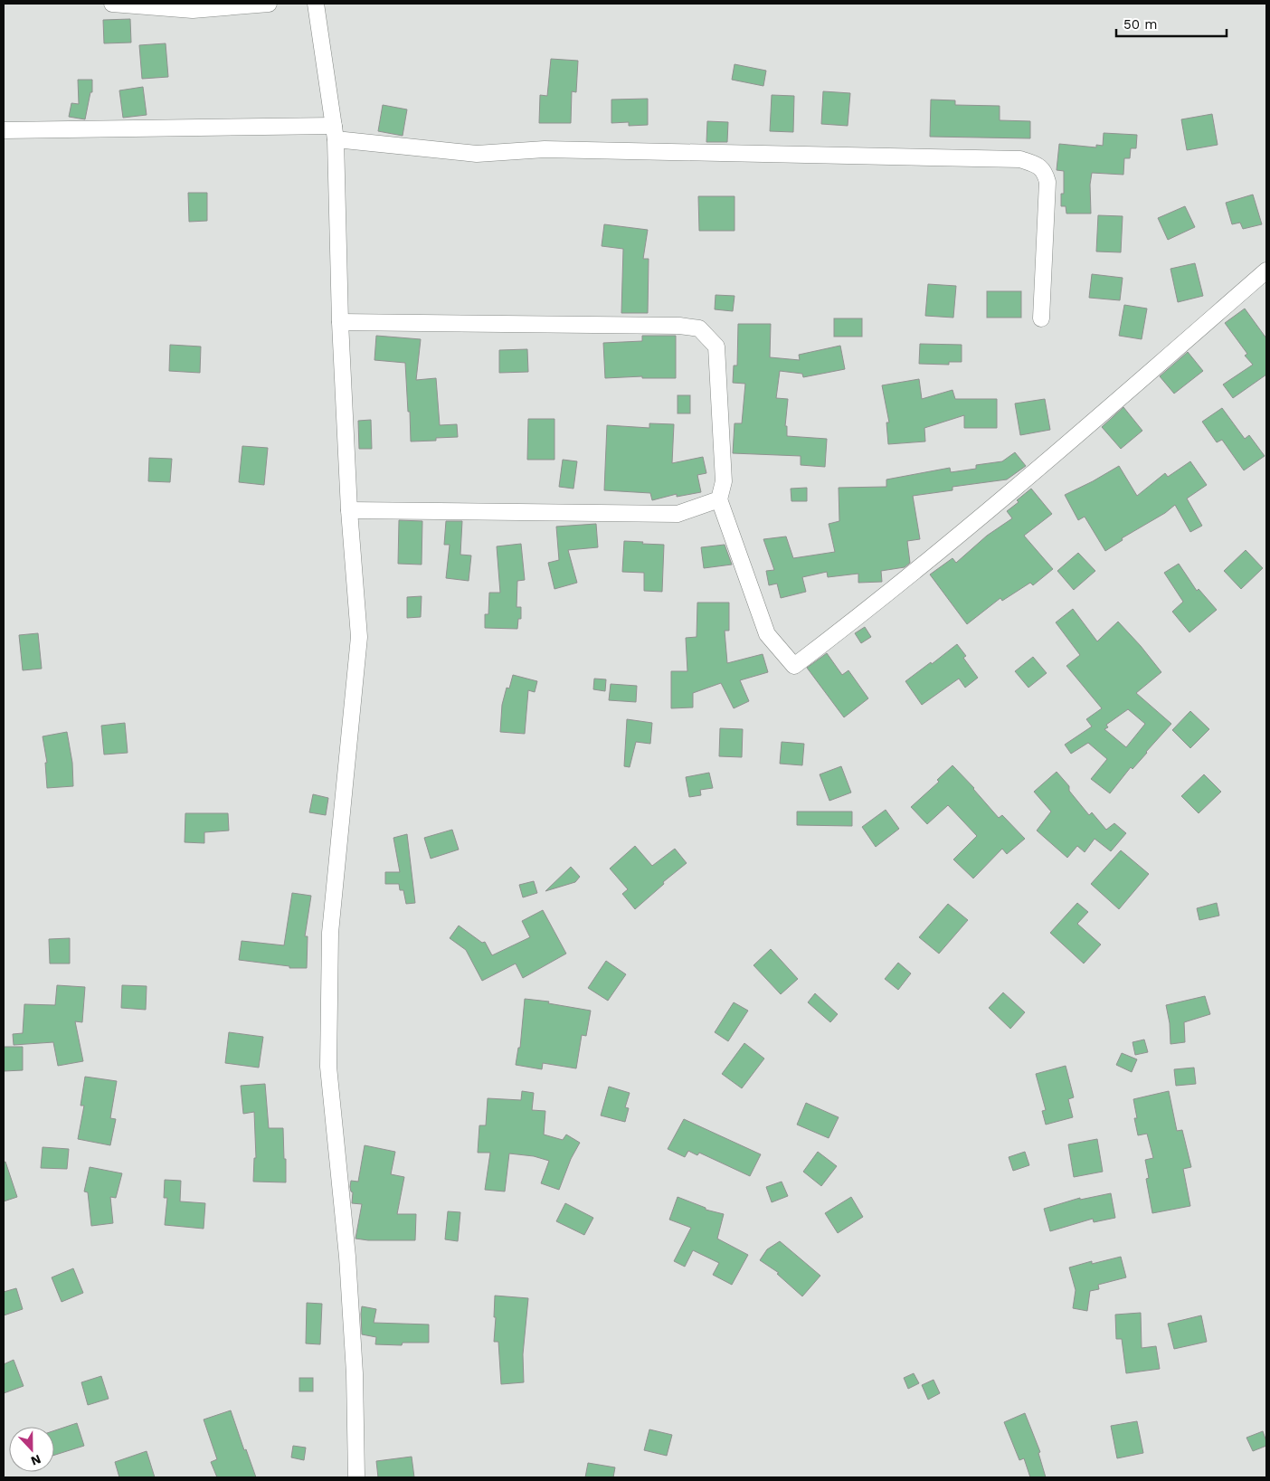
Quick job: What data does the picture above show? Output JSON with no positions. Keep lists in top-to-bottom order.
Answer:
{
  "scale_bar": "50 m",
  "north": "bottom"
}
